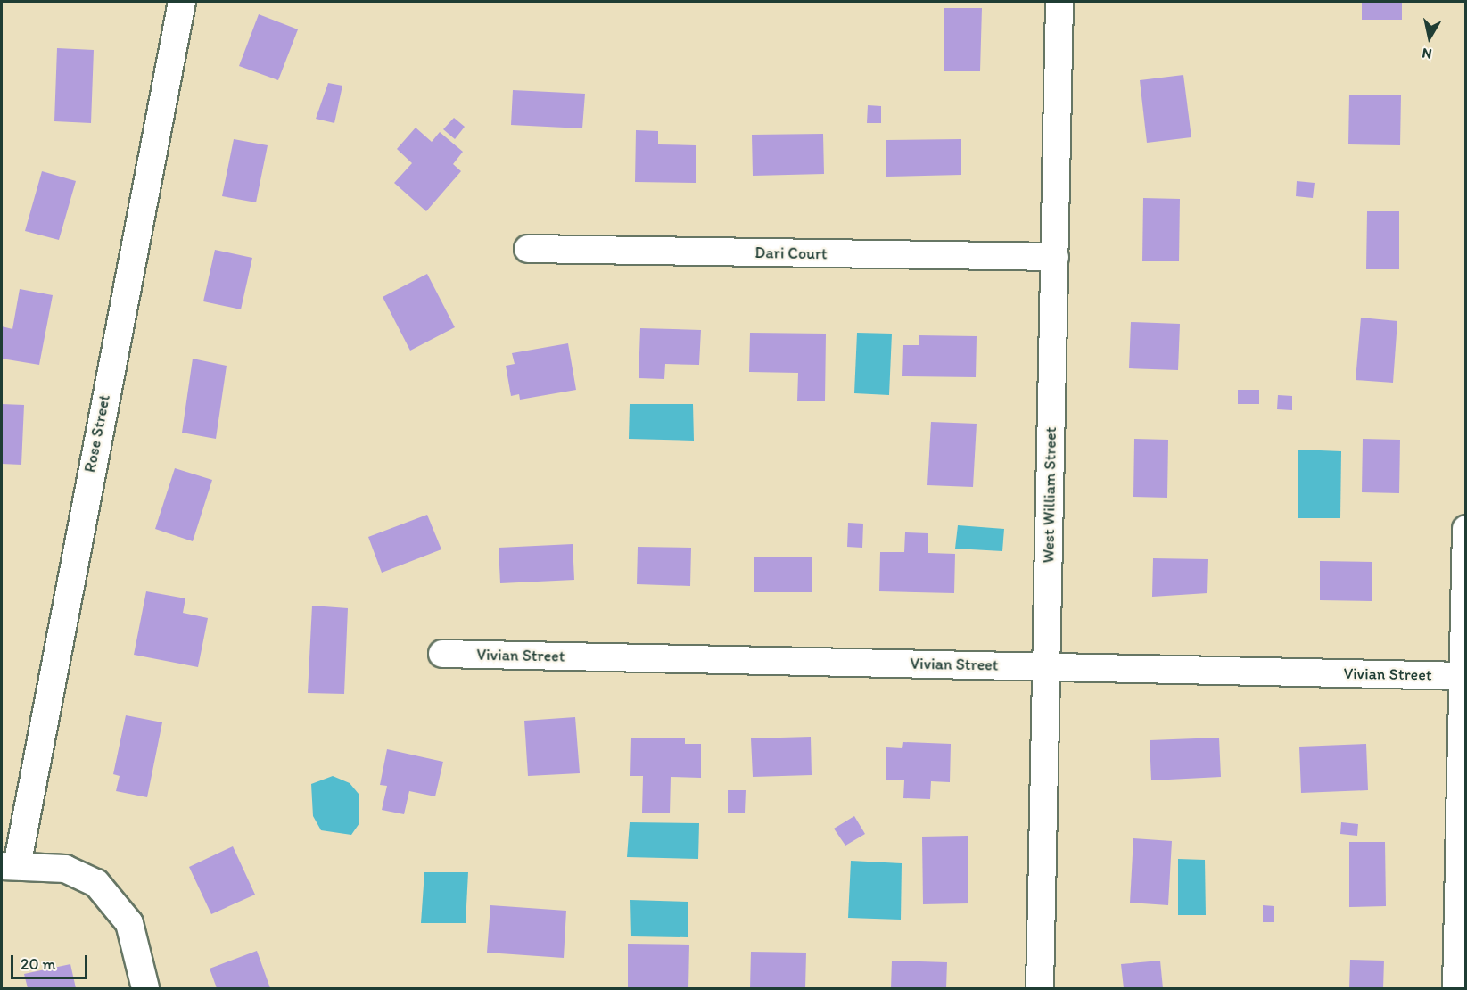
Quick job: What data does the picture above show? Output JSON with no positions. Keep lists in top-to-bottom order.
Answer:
{
  "streets": {
    "street": [
      "Dari Court",
      "Rose Street",
      "West William Street",
      "Vivian Street"
    ]
  },
  "crossings": [
    ["Dari Court", "West William Street"],
    ["West William Street", "Vivian Street"]
  ],
  "scale_bar": "20 m",
  "north": "bottom"
}
